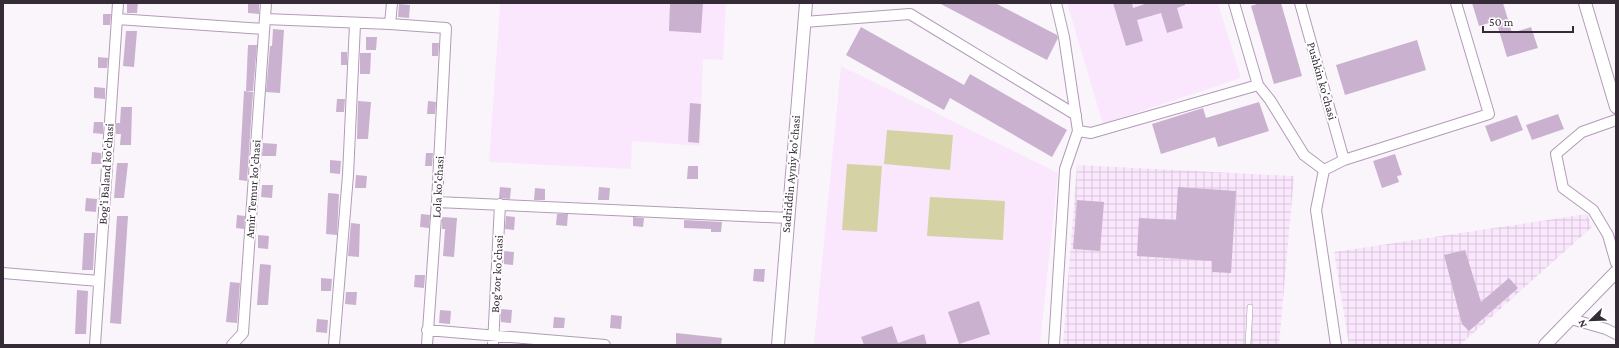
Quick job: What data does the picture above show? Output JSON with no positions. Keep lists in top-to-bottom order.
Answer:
{
  "streets": {
    "street": [
      "Pushkin ko'chasi",
      "Bog'i Baland ko'chasi",
      "Sadriddin Ayniy ko'chasi",
      "Lola ko'chasi",
      "Amir Temur ko'chasi",
      "Bog'zor ko'chasi"
    ]
  },
  "scale_bar": "50 m",
  "north": "bottom left"
}
